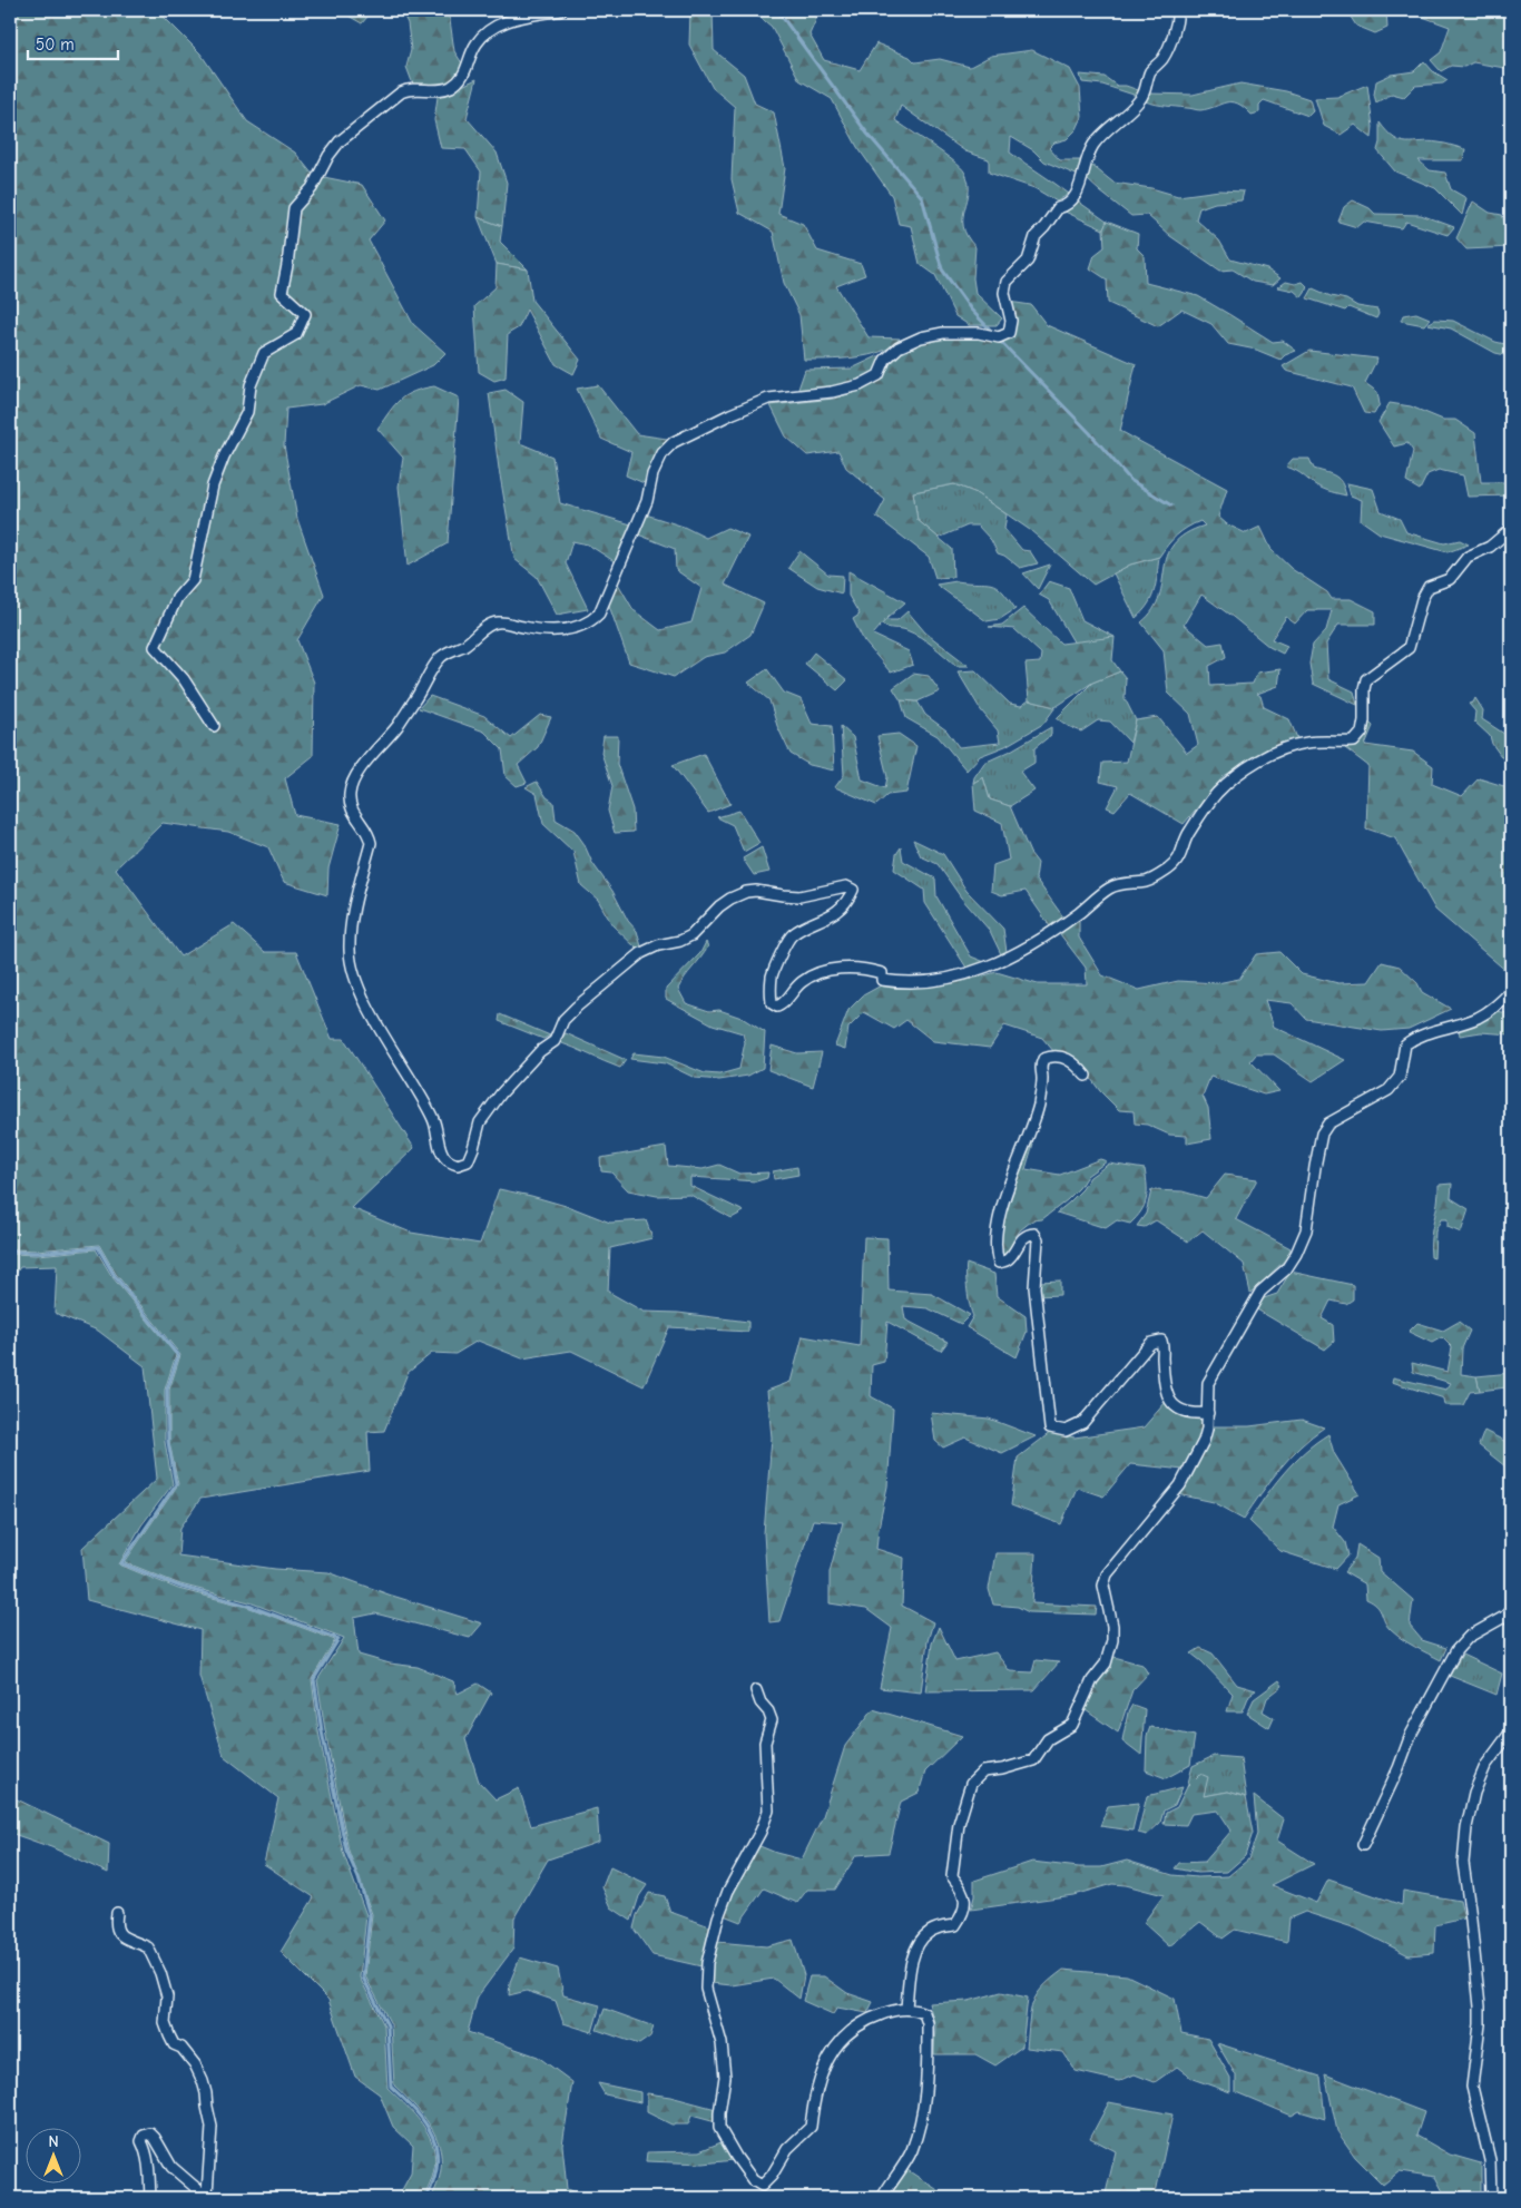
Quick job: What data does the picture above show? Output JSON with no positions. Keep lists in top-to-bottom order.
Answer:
{
  "scale_bar": "50 m",
  "north": "top"
}
